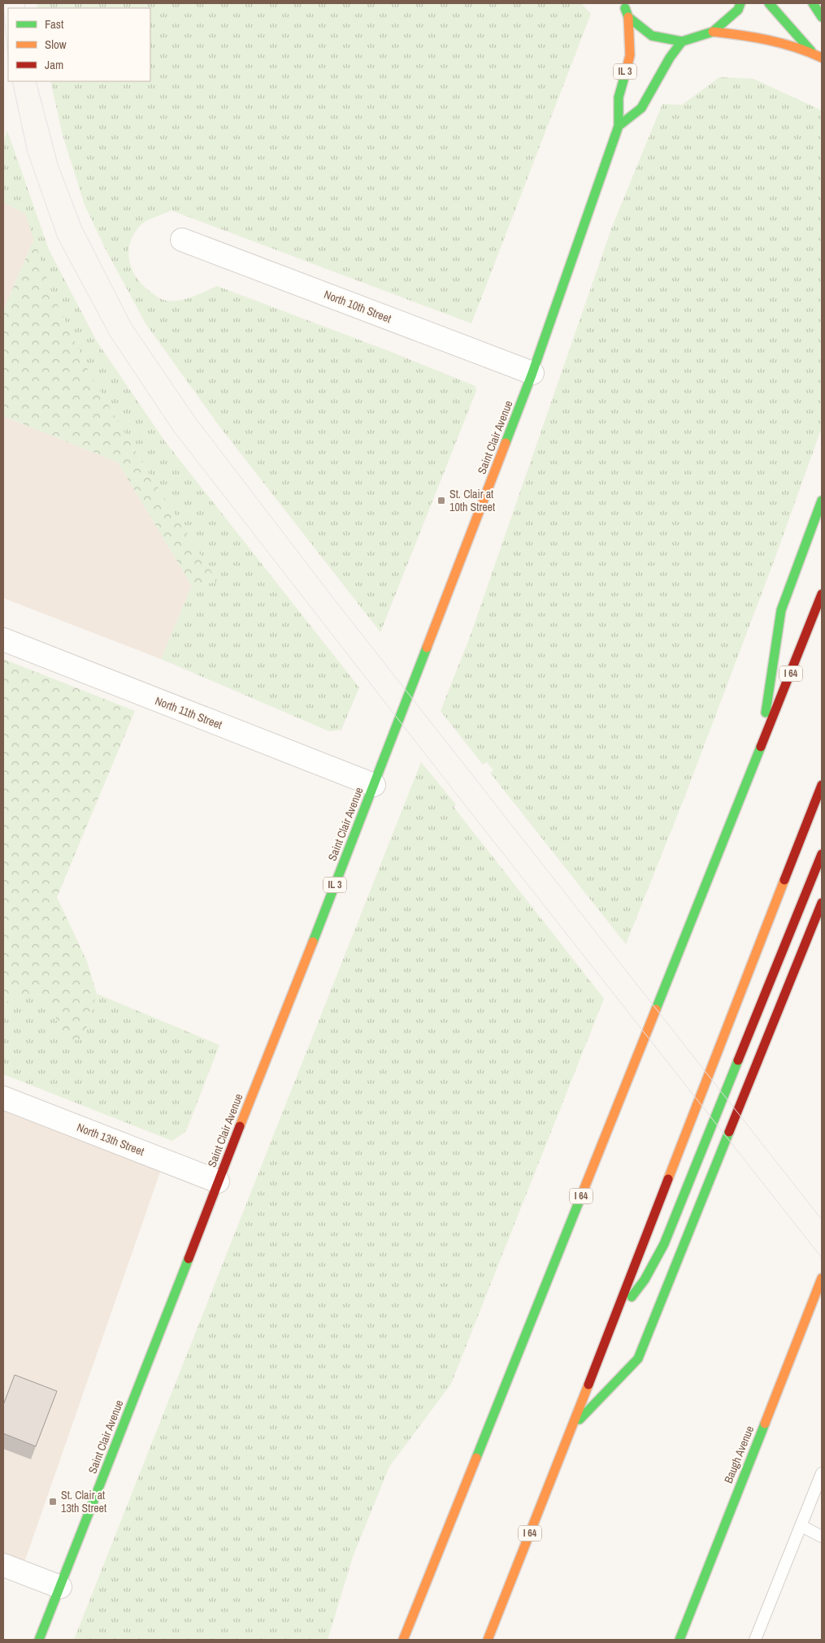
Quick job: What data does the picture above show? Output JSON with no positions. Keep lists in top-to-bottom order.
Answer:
{
  "streets": {
    "main road": [
      "IL 3",
      "Saint Clair Avenue",
      "I 64",
      "Baugh Avenue"
    ],
    "street": ["North 10th Street", "North 11th Street", "North 13th Street"]
  },
  "crossings": [
    ["North 10th Street", "Saint Clair Avenue"],
    ["Saint Clair Avenue", "North 11th Street"],
    ["Saint Clair Avenue", "North 13th Street"]
  ],
  "places": {
    "transit": ["St. Clair at 10th Street", "St. Clair at 13th Street"]
  },
  "legend": ["Fast", "Slow", "Jam"]
}
